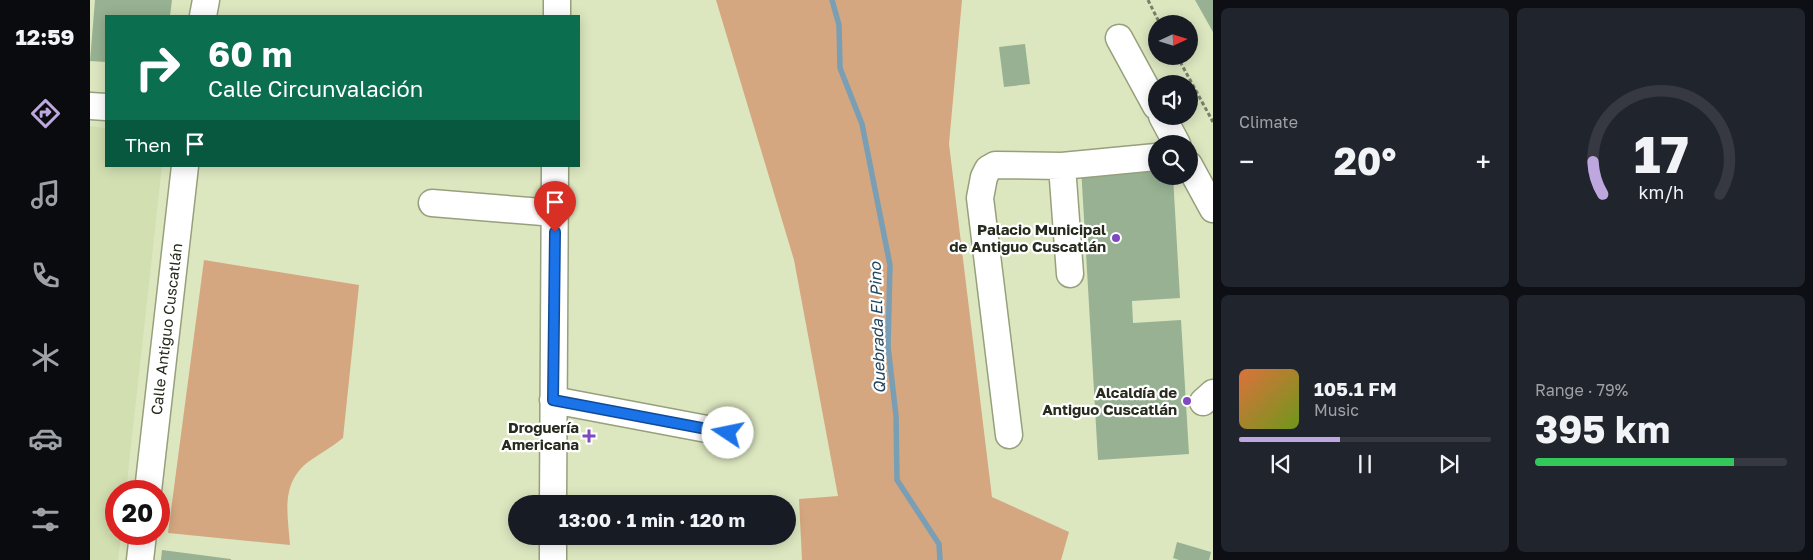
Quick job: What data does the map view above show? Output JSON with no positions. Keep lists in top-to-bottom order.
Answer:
{
  "streets": {
    "street": ["Calle Antiguo Cuscatlán"]
  },
  "water": ["Quebrada El Pino"],
  "places": {
    "other": ["Palacio Municipal de Antiguo Cuscatlán", "Alcaldía de Antiguo Cuscatlán"],
    "health": ["Droguería Americana"]
  },
  "north": "right",
  "page": {
    "tabs": "12:59",
    "tile": [
      "Climate",
      ["Range · 79%", "395 km"]
    ],
    "turn": ["60 m", "Calle Circunvalación"],
    "then": "Then",
    "heat": ["−", "20°", "+"],
    "song": ["105.1 FM", "Music"],
    "limit": "20",
    "trip": "13:00 · 1 min · 120 m",
    "gauge": ["17", "km/h"]
  }
}
